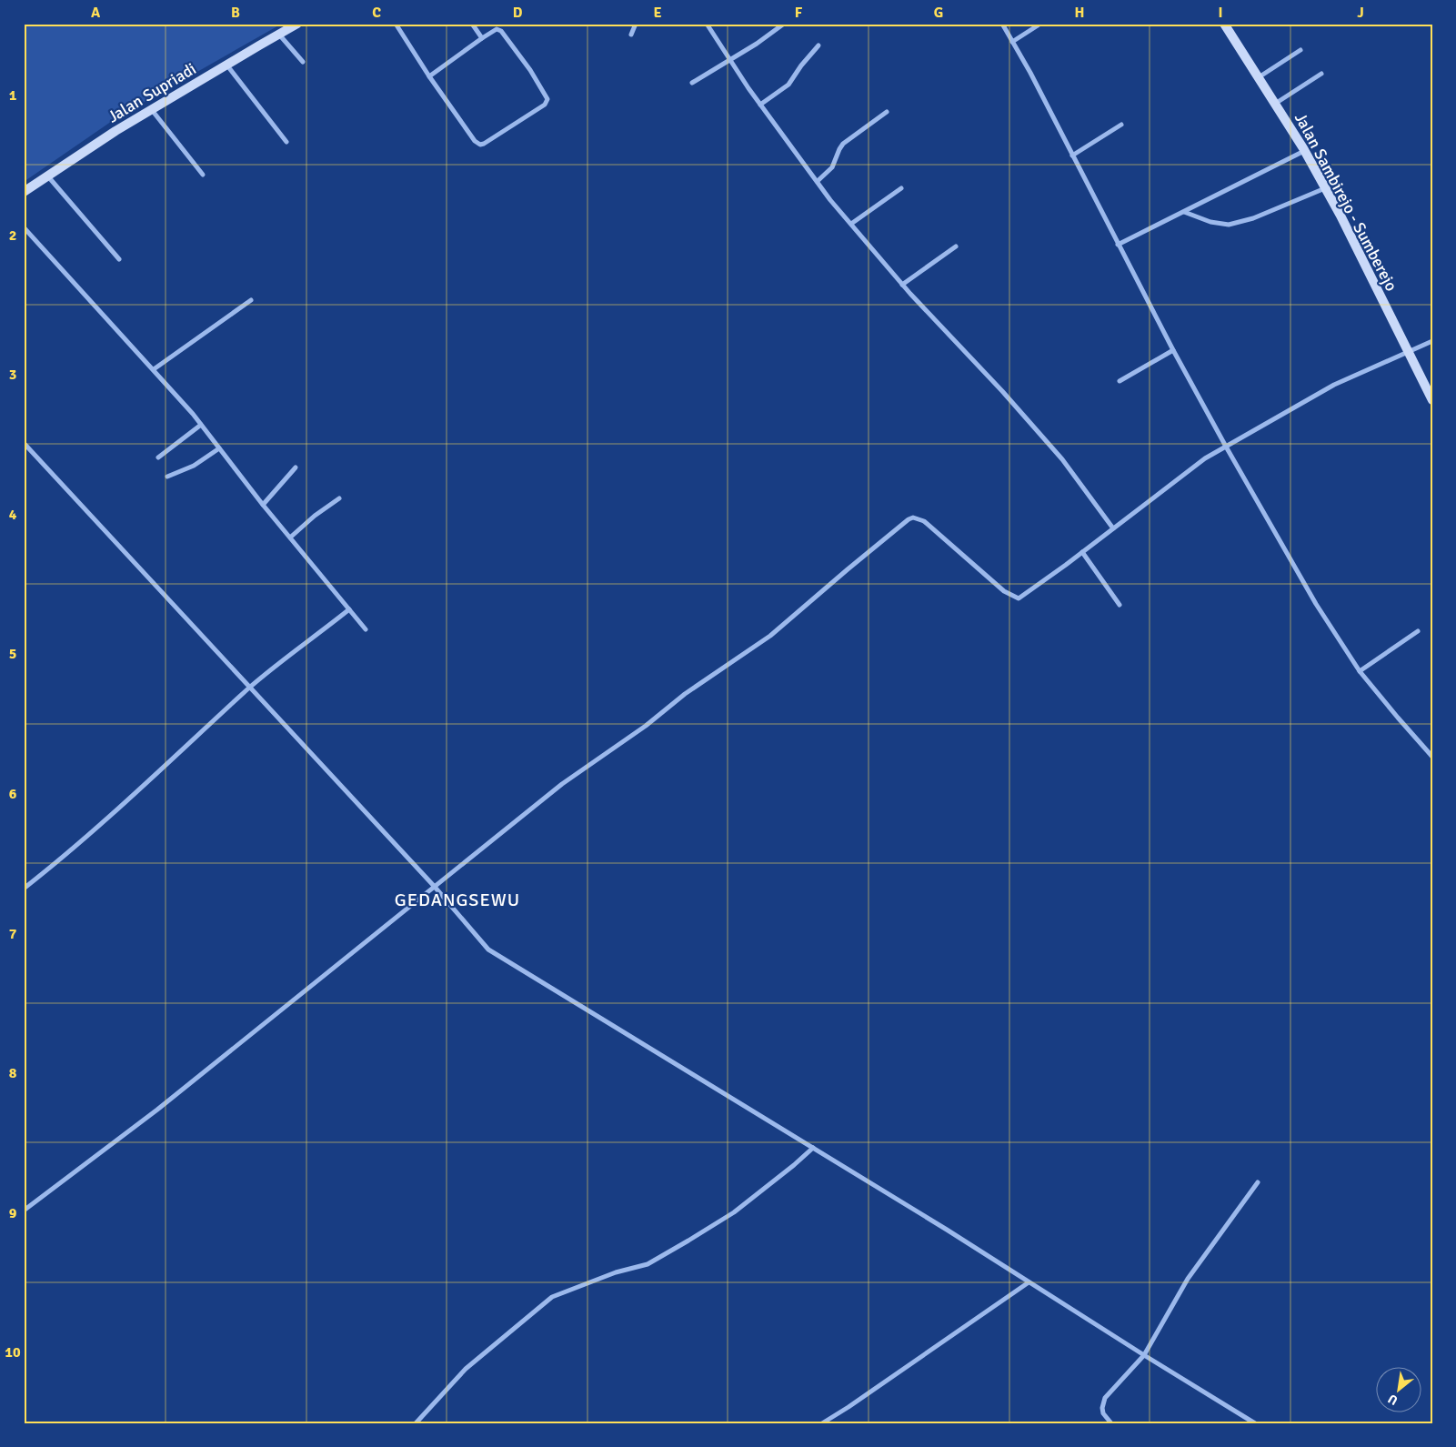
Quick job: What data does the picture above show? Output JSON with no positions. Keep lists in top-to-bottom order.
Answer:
{
  "streets": {
    "main road": ["Jalan Supriadi", "Jalan Sambirejo - Sumberejo"]
  },
  "districts": ["GEDANGSEWU"],
  "north": "bottom left",
  "grid": {
    "columns": [
      "A",
      "B",
      "C",
      "D",
      "E",
      "F",
      "G",
      "H",
      "I",
      "J"
    ],
    "rows": [
      "1",
      "2",
      "3",
      "4",
      "5",
      "6",
      "7",
      "8",
      "9",
      "10"
    ]
  }
}
